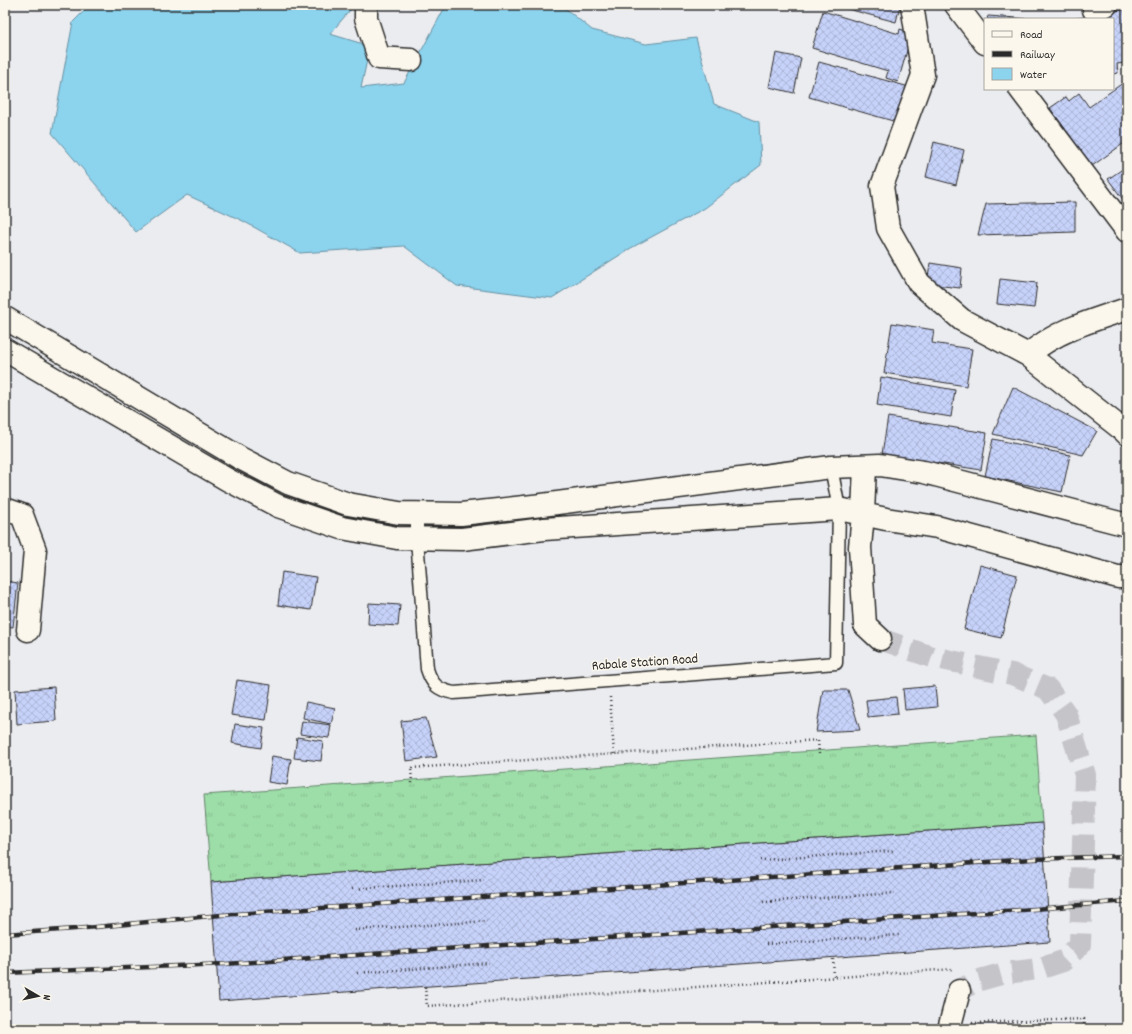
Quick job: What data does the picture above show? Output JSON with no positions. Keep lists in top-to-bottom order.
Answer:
{
  "streets": {
    "lane": ["Rabale Station Road"]
  },
  "legend": ["Road", "Railway", "Water"],
  "north": "right"
}
